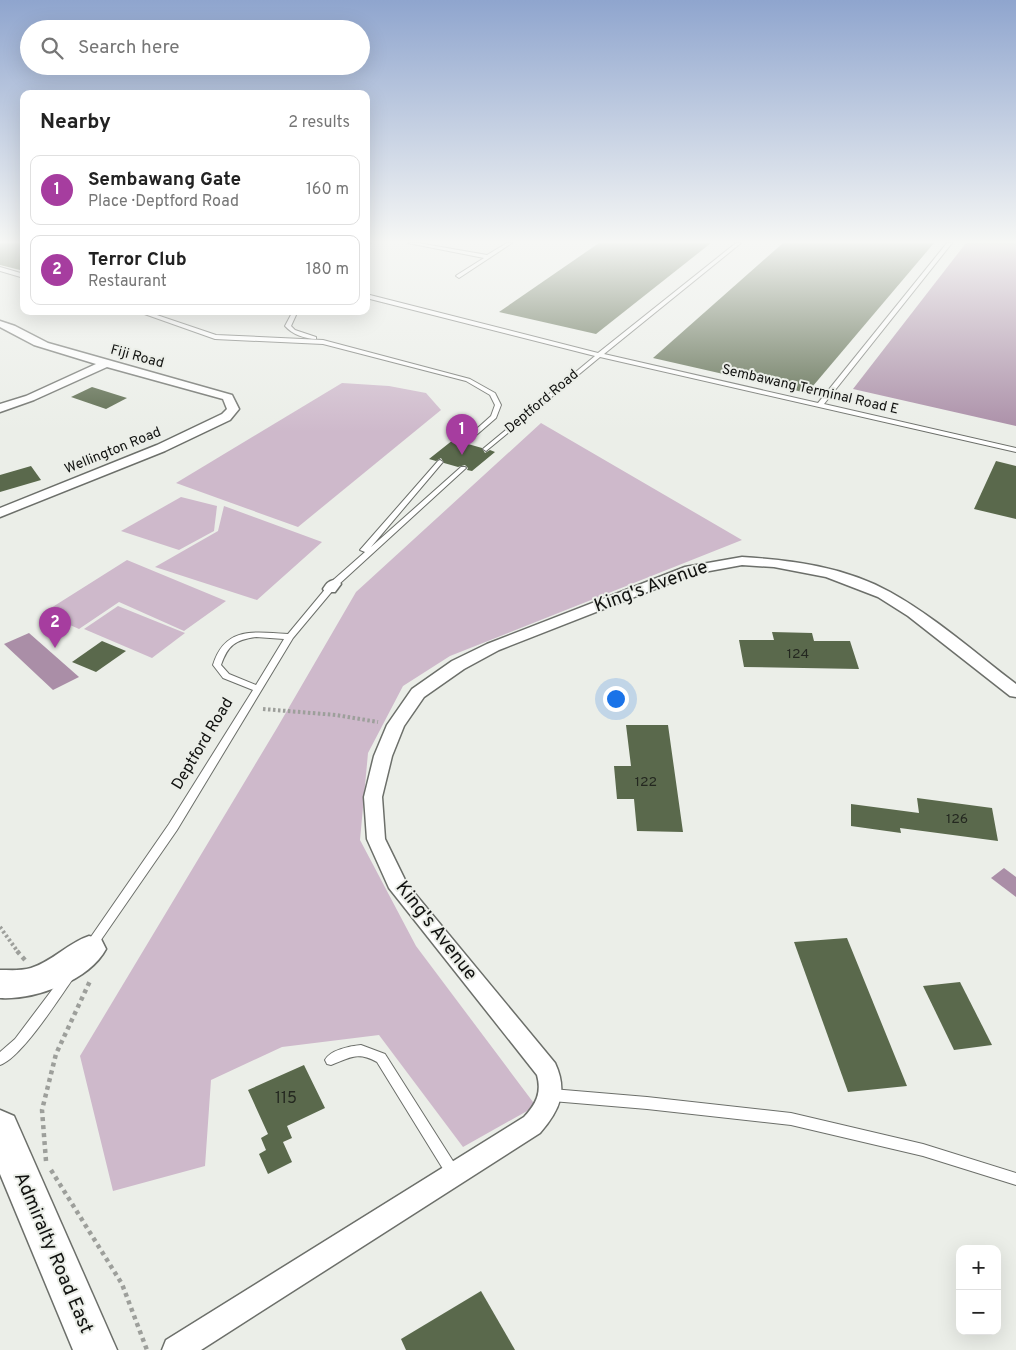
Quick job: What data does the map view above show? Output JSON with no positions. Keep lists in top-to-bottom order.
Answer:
{
  "streets": {
    "main road": ["Admiralty Road East"],
    "street": ["Fiji Road", "Wellington Road", "King's Avenue"],
    "lane": ["Sembawang Terminal Road E", "Deptford Road"]
  },
  "crossings": [
    ["Fiji Road", "Wellington Road"],
    ["Sembawang Terminal Road E", "Deptford Road"]
  ],
  "house_numbers": [
    "124",
    "122",
    "126",
    "115"
  ],
  "page": {
    "search": "Search here",
    "heading": ["Nearby", "2 results"],
    "list": [
      {
        "mark": "1",
        "name": "Sembawang Gate",
        "note": "Place · Deptford Road",
        "value": "160 m"
      },
      {
        "mark": "2",
        "name": "Terror Club",
        "note": "Restaurant",
        "value": "180 m"
      }
    ],
    "pins": ["1", "2"],
    "map_buttons": ["+", "−"]
  }
}
